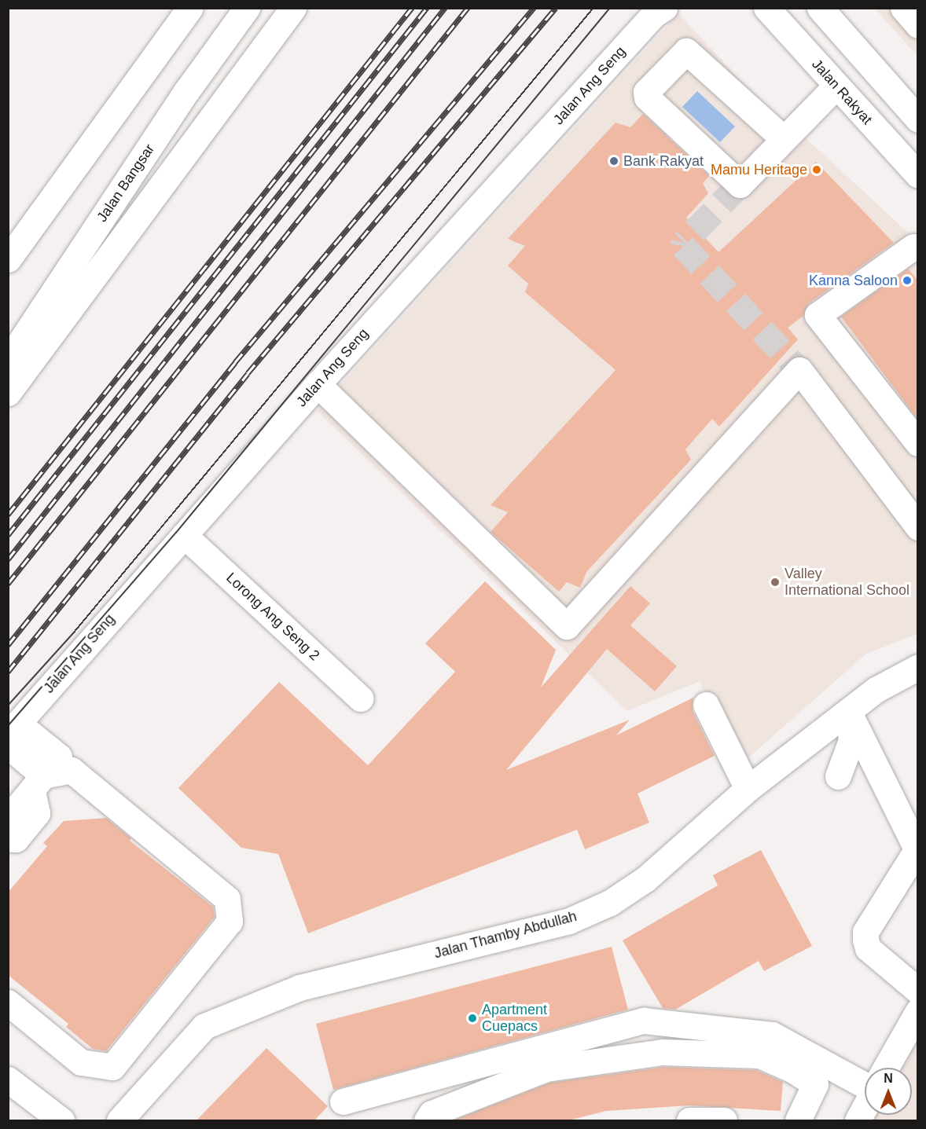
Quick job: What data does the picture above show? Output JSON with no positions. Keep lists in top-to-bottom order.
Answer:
{
  "streets": {
    "street": [
      "Jalan Ang Seng",
      "Jalan Rakyat",
      "Jalan Bangsar",
      "Lorong Ang Seng 2",
      "Jalan Thamby Abdullah"
    ]
  },
  "crossings": [
    ["Jalan Ang Seng", "Lorong Ang Seng 2"]
  ],
  "places": [
    "Bank Rakyat",
    "Mamu Heritage",
    "Kanna Saloon",
    "Valley International School",
    "Apartment Cuepacs"
  ],
  "north": "top"
}
